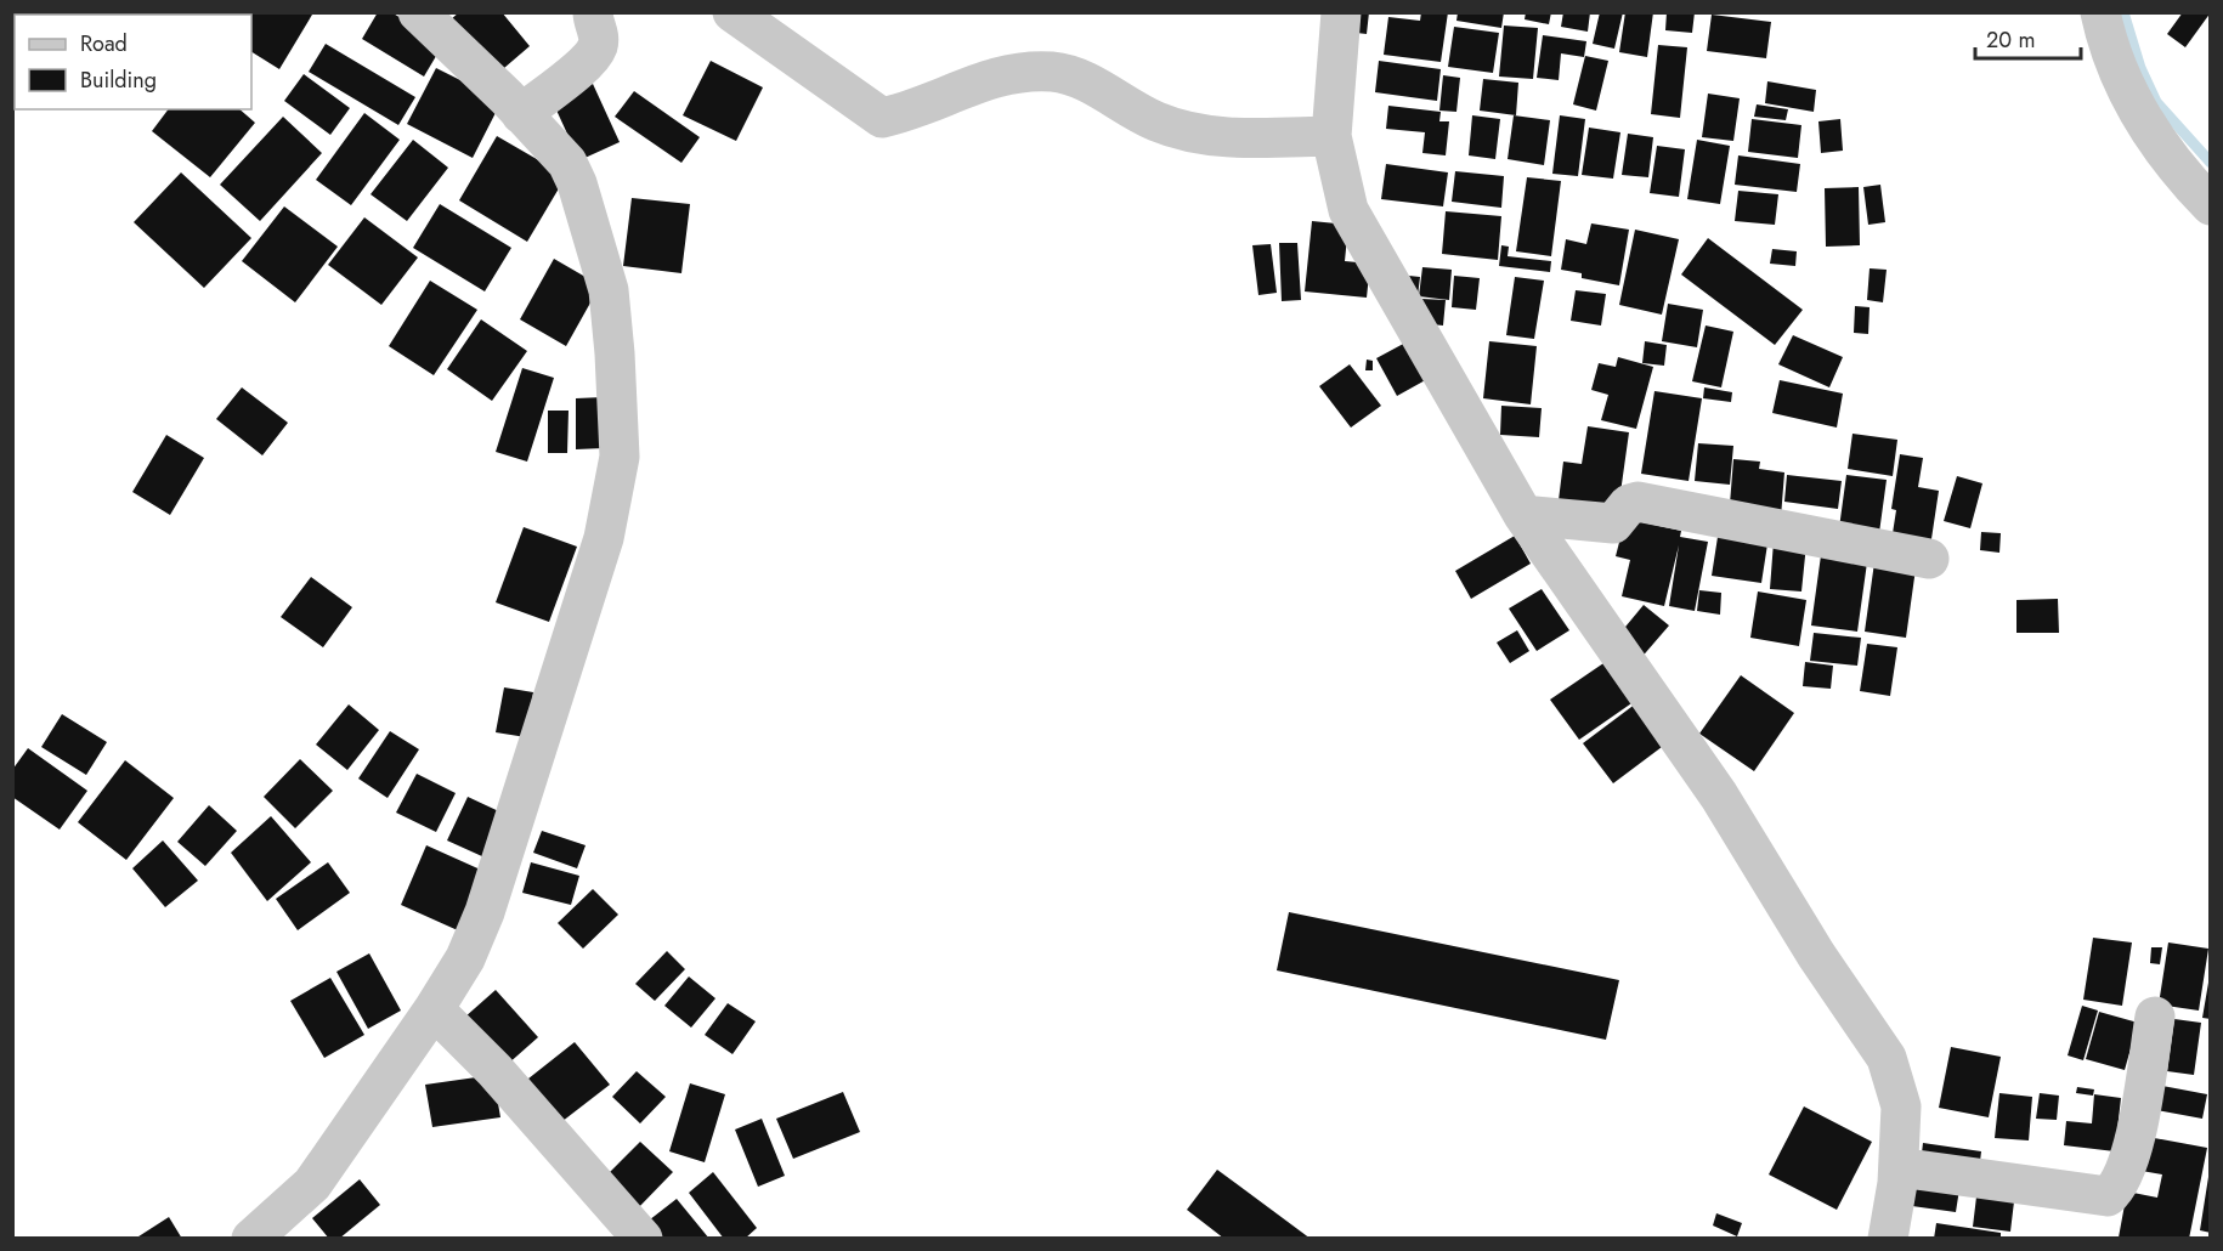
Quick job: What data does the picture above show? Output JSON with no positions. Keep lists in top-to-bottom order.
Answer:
{
  "legend": ["Road", "Building"],
  "scale_bar": "20 m"
}
